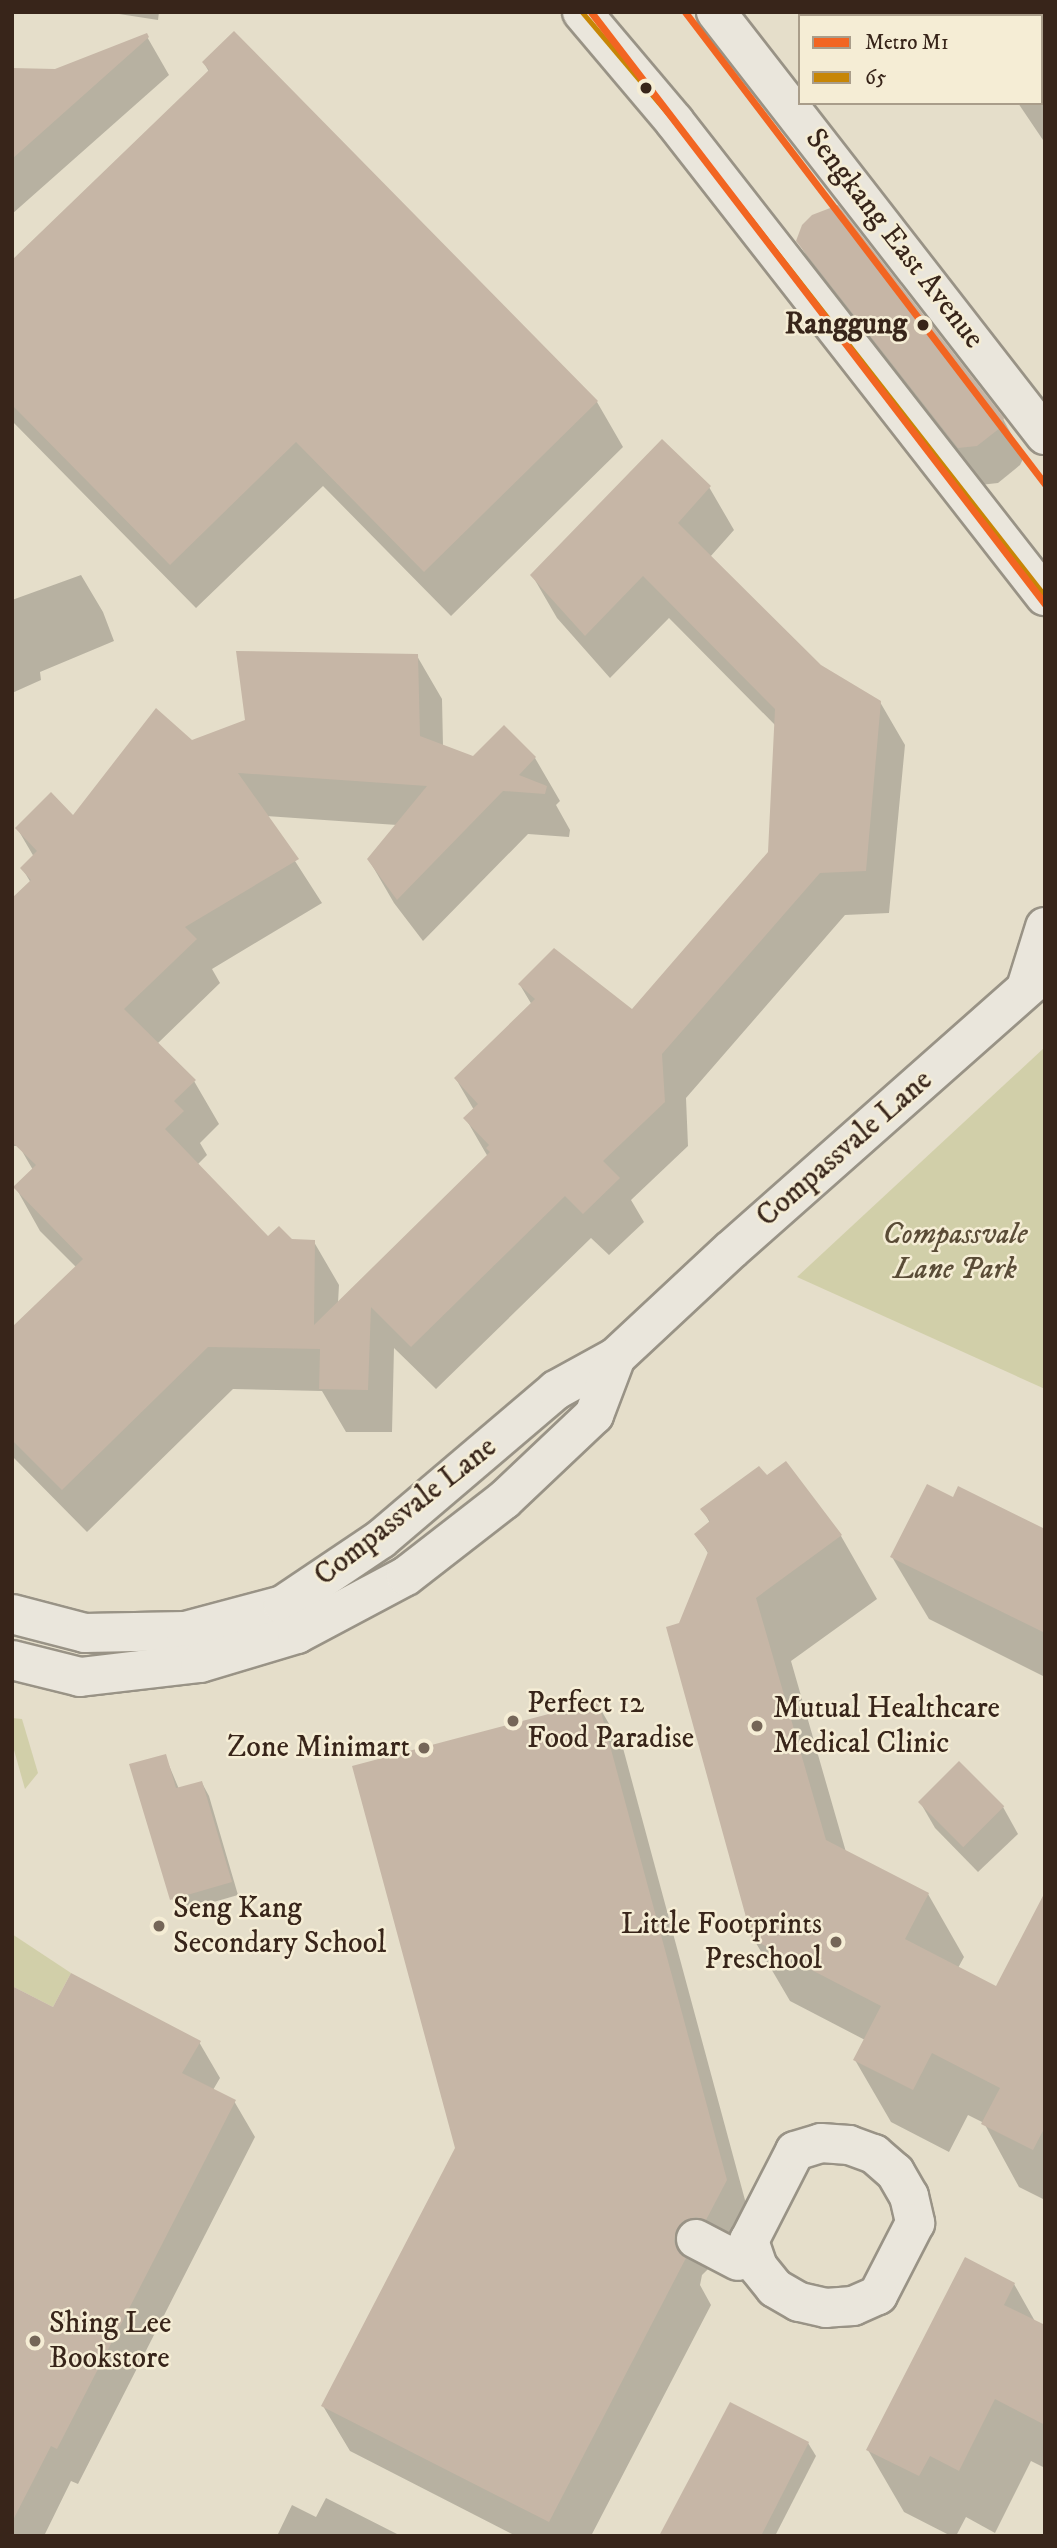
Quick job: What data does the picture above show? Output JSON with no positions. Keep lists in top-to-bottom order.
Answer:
{
  "streets": {
    "street": ["Sengkang East Avenue", "Compassvale Lane"]
  },
  "parks": ["Compassvale Lane Park"],
  "places": [
    "Ranggung",
    "Perfect 12 Food Paradise",
    "Mutual Healthcare Medical Clinic",
    "Zone Minimart",
    "Seng Kang Secondary School",
    "Little Footprints Preschool",
    "Shing Lee Bookstore"
  ],
  "lines": ["metro line M1", "transit line 65"],
  "legend": ["Metro M1", "65"]
}
